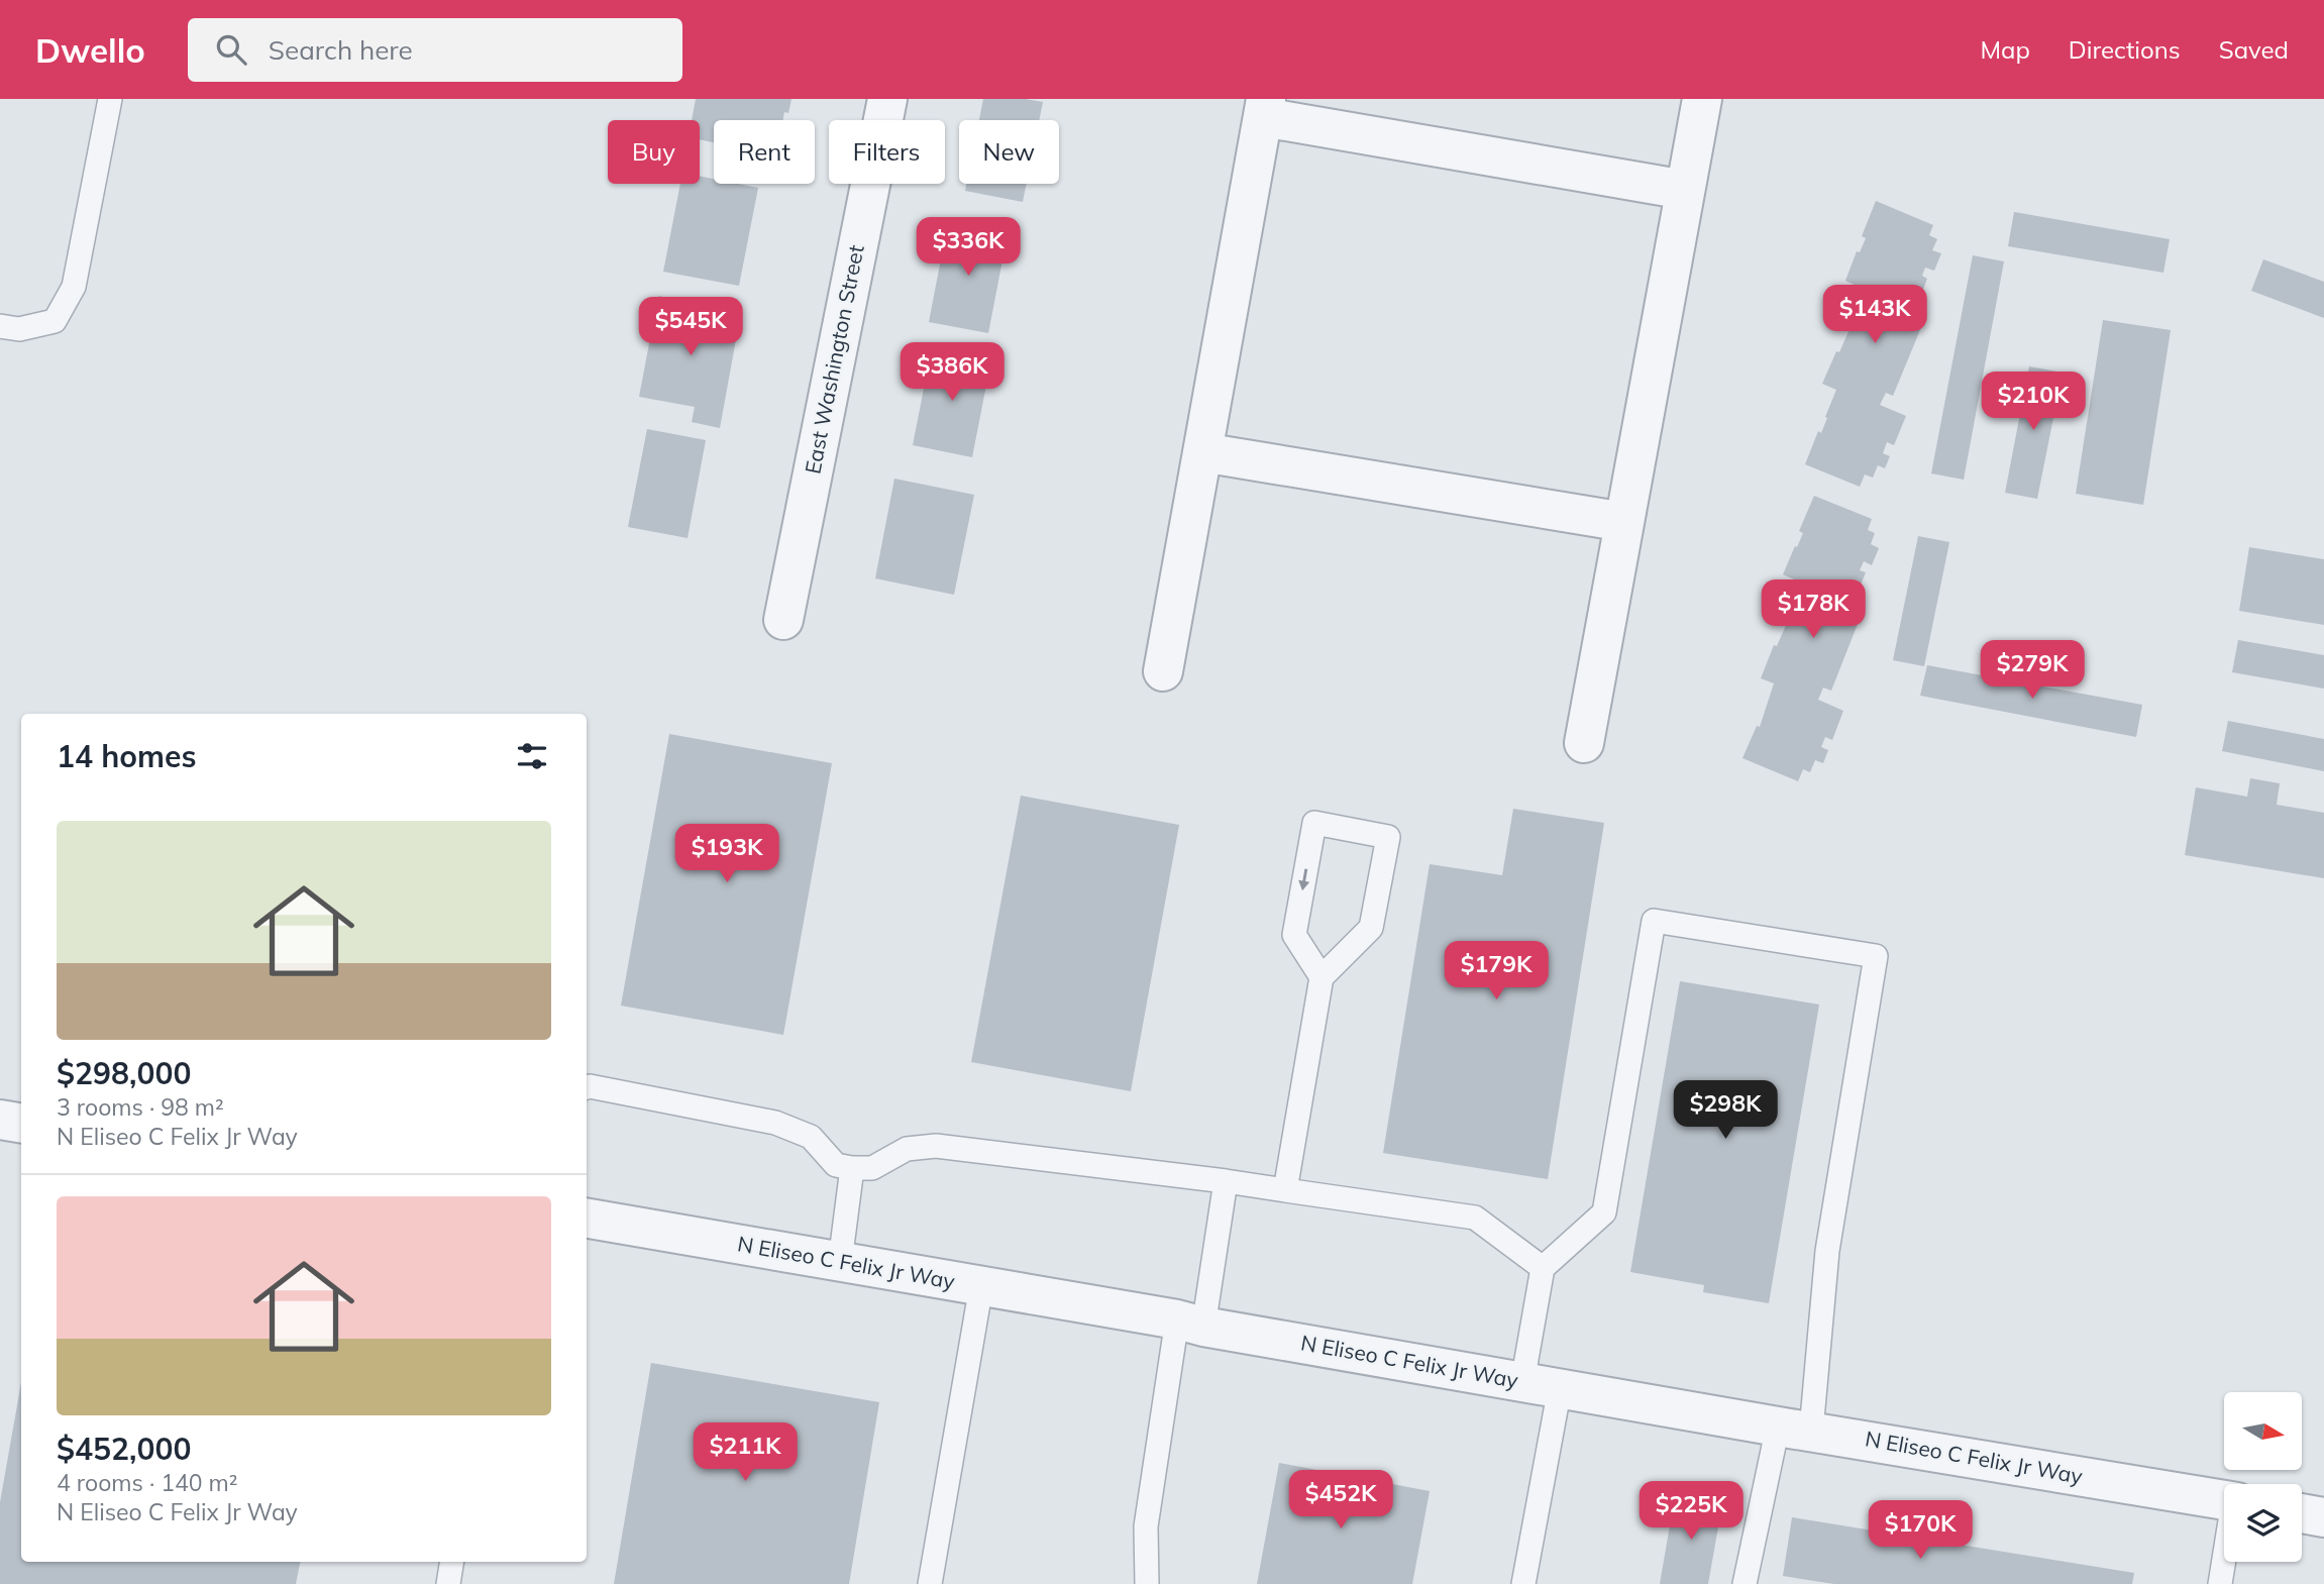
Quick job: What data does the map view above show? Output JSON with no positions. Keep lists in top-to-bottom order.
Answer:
{
  "streets": {
    "street": ["East Washington Street", "N Eliseo C Felix Jr Way"]
  },
  "north": "right",
  "page": {
    "header": "Dwello",
    "search": "Search here",
    "nav": ["Map", "Directions", "Saved"],
    "chip": [
      "Buy",
      "Rent",
      "Filters",
      "New"
    ],
    "price": [
      "$336K",
      "$143K",
      "$545K",
      "$386K",
      "$210K",
      "$178K",
      "$279K",
      "$193K",
      "$179K",
      "$298K",
      "$211K",
      "$452K",
      "$225K",
      "$170K"
    ],
    "heading": "14 homes",
    "list": [
      {
        "name": "$298,000",
        "note": "3 rooms · 98 m² · N Eliseo C Felix Jr Way"
      },
      {
        "name": "$452,000",
        "note": "4 rooms · 140 m² · N Eliseo C Felix Jr Way"
      }
    ]
  }
}
